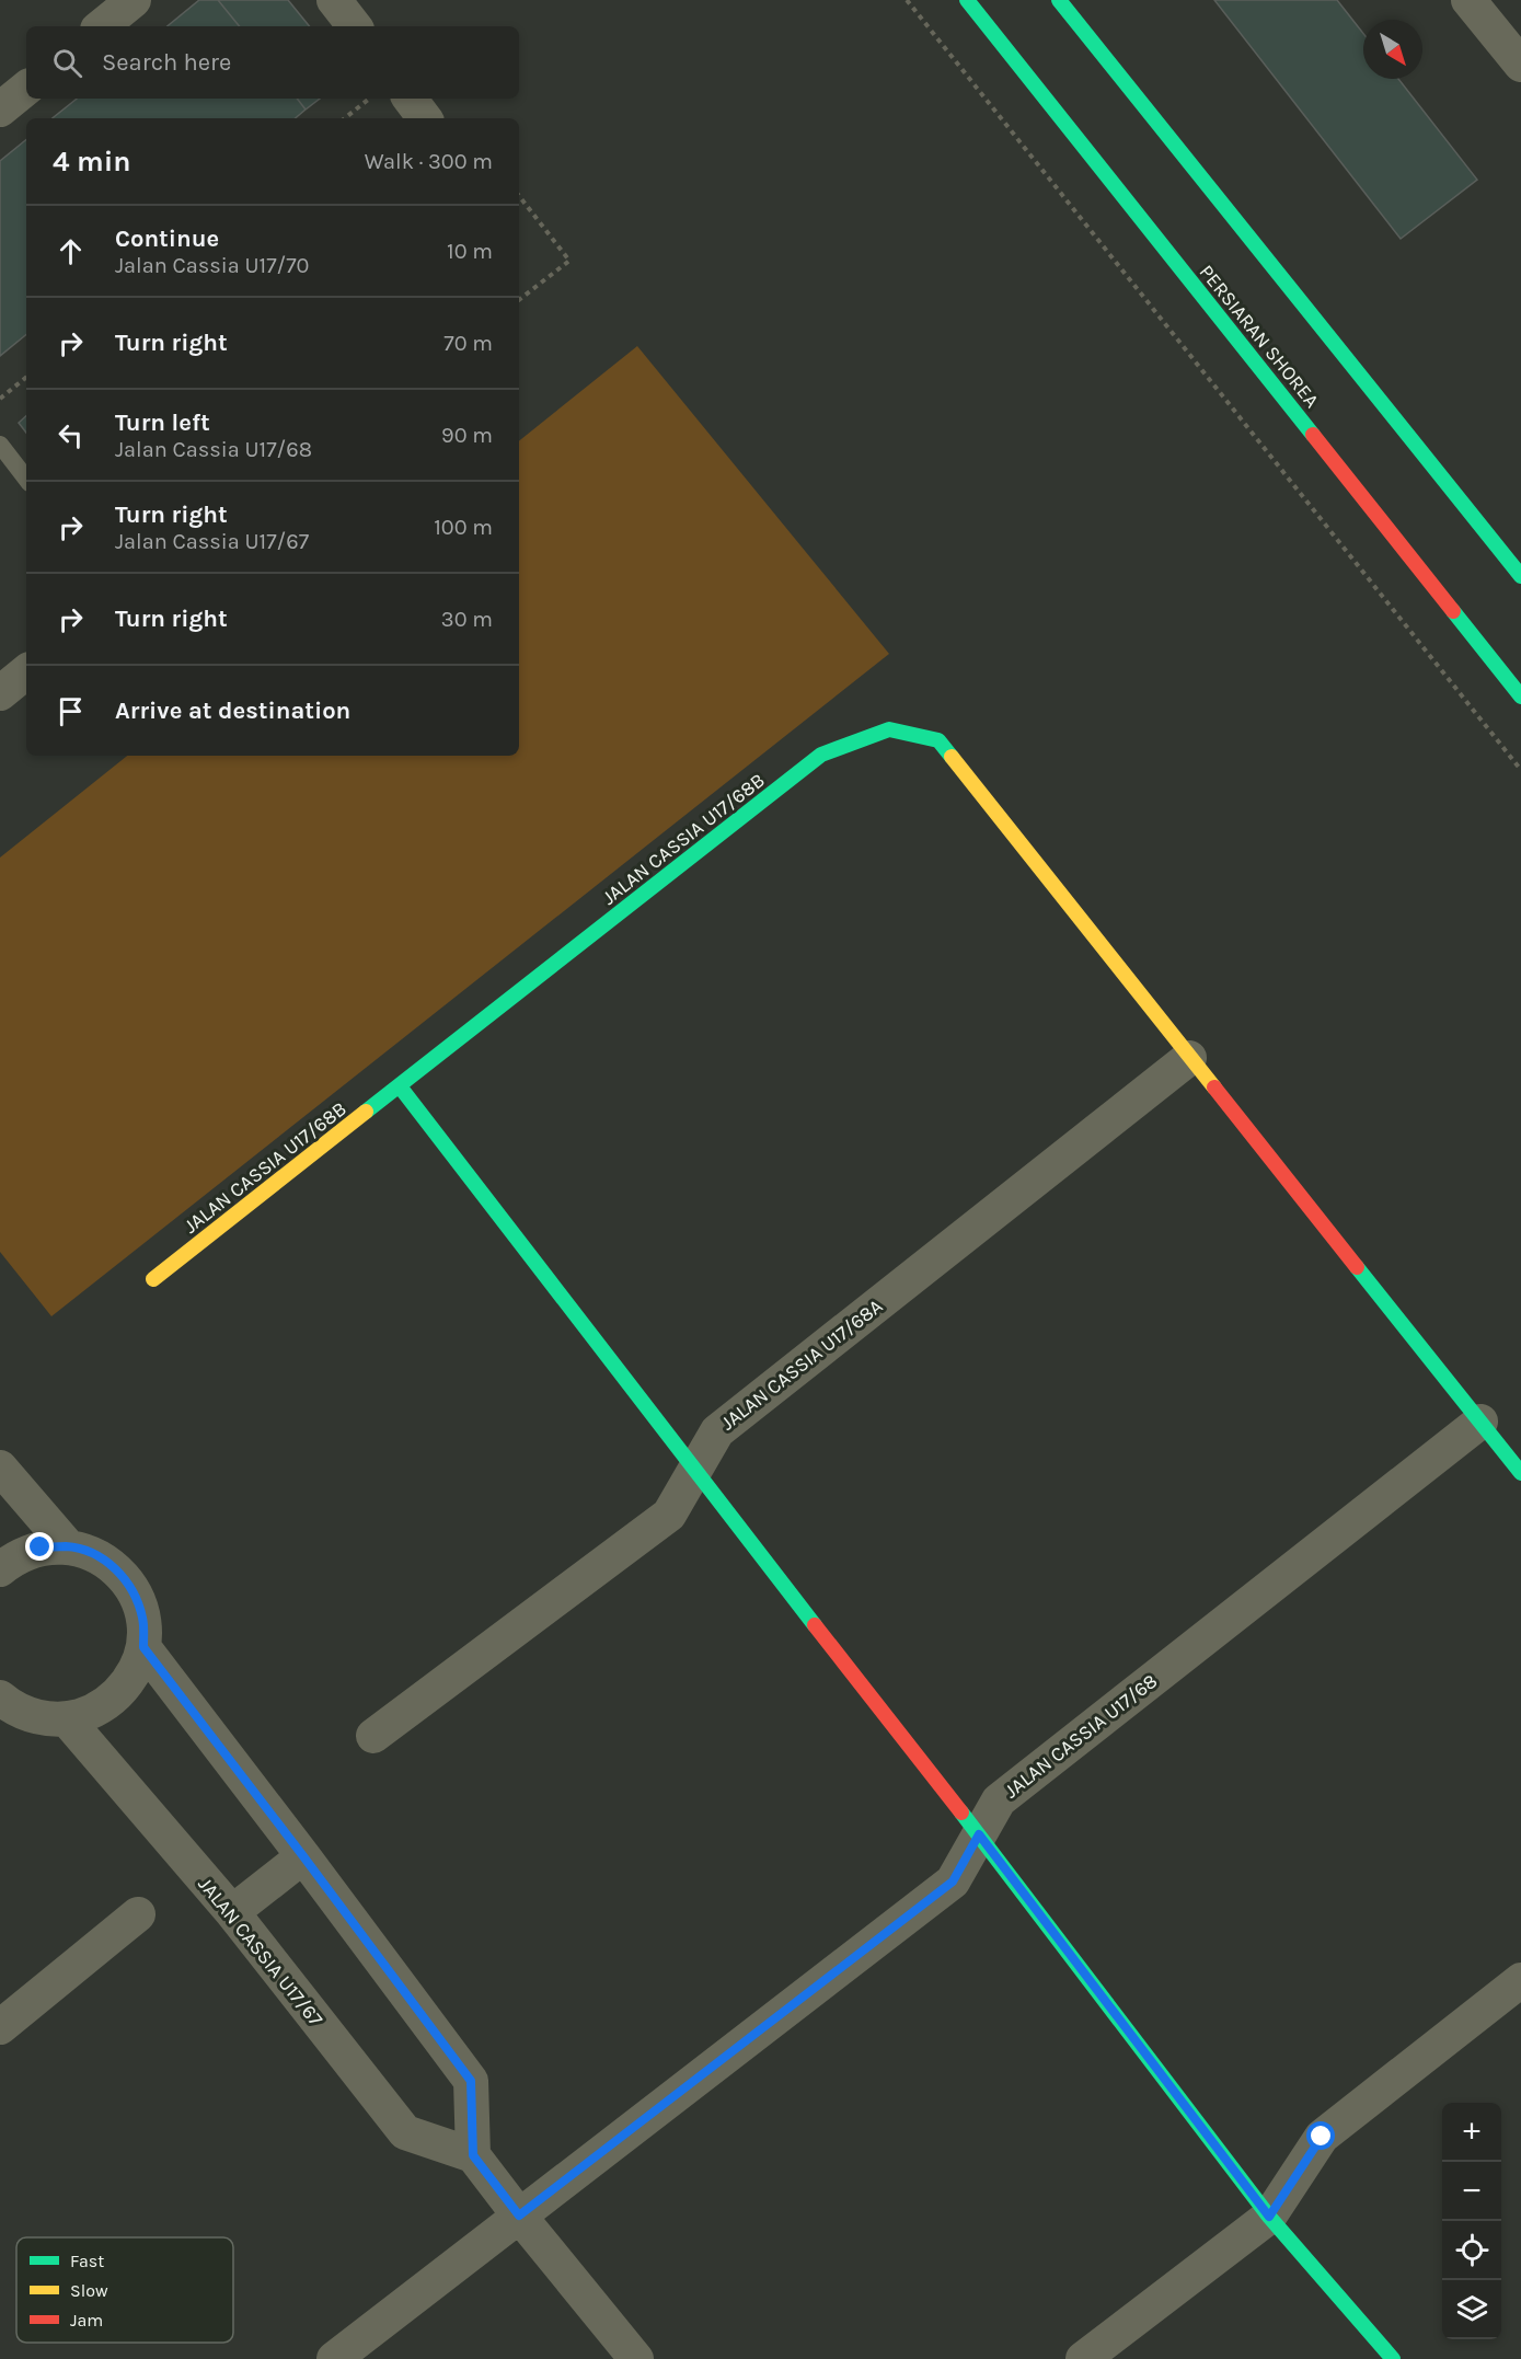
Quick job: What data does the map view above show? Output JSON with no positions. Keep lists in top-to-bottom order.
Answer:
{
  "streets": {
    "street": [
      "PERSIARAN SHOREA",
      "JALAN CASSIA U17/68B",
      "JALAN CASSIA U17/68A",
      "JALAN CASSIA U17/68",
      "JALAN CASSIA U17/67"
    ]
  },
  "crossings": [
    ["JALAN CASSIA U17/68B", "JALAN CASSIA U17/68A"],
    ["JALAN CASSIA U17/68B", "JALAN CASSIA U17/68"]
  ],
  "legend": ["Fast", "Slow", "Jam"],
  "north": "bottom right",
  "page": {
    "search": "Search here",
    "heading": ["4 min", "Walk · 300 m"],
    "list": [
      ["Continue", "Jalan Cassia U17/70", "10 m"],
      ["Turn right", "70 m"],
      ["Turn left", "Jalan Cassia U17/68", "90 m"],
      ["Turn right", "Jalan Cassia U17/67", "100 m"],
      ["Turn right", "30 m"],
      "Arrive at destination"
    ],
    "map_buttons": ["+", "−"]
  }
}
